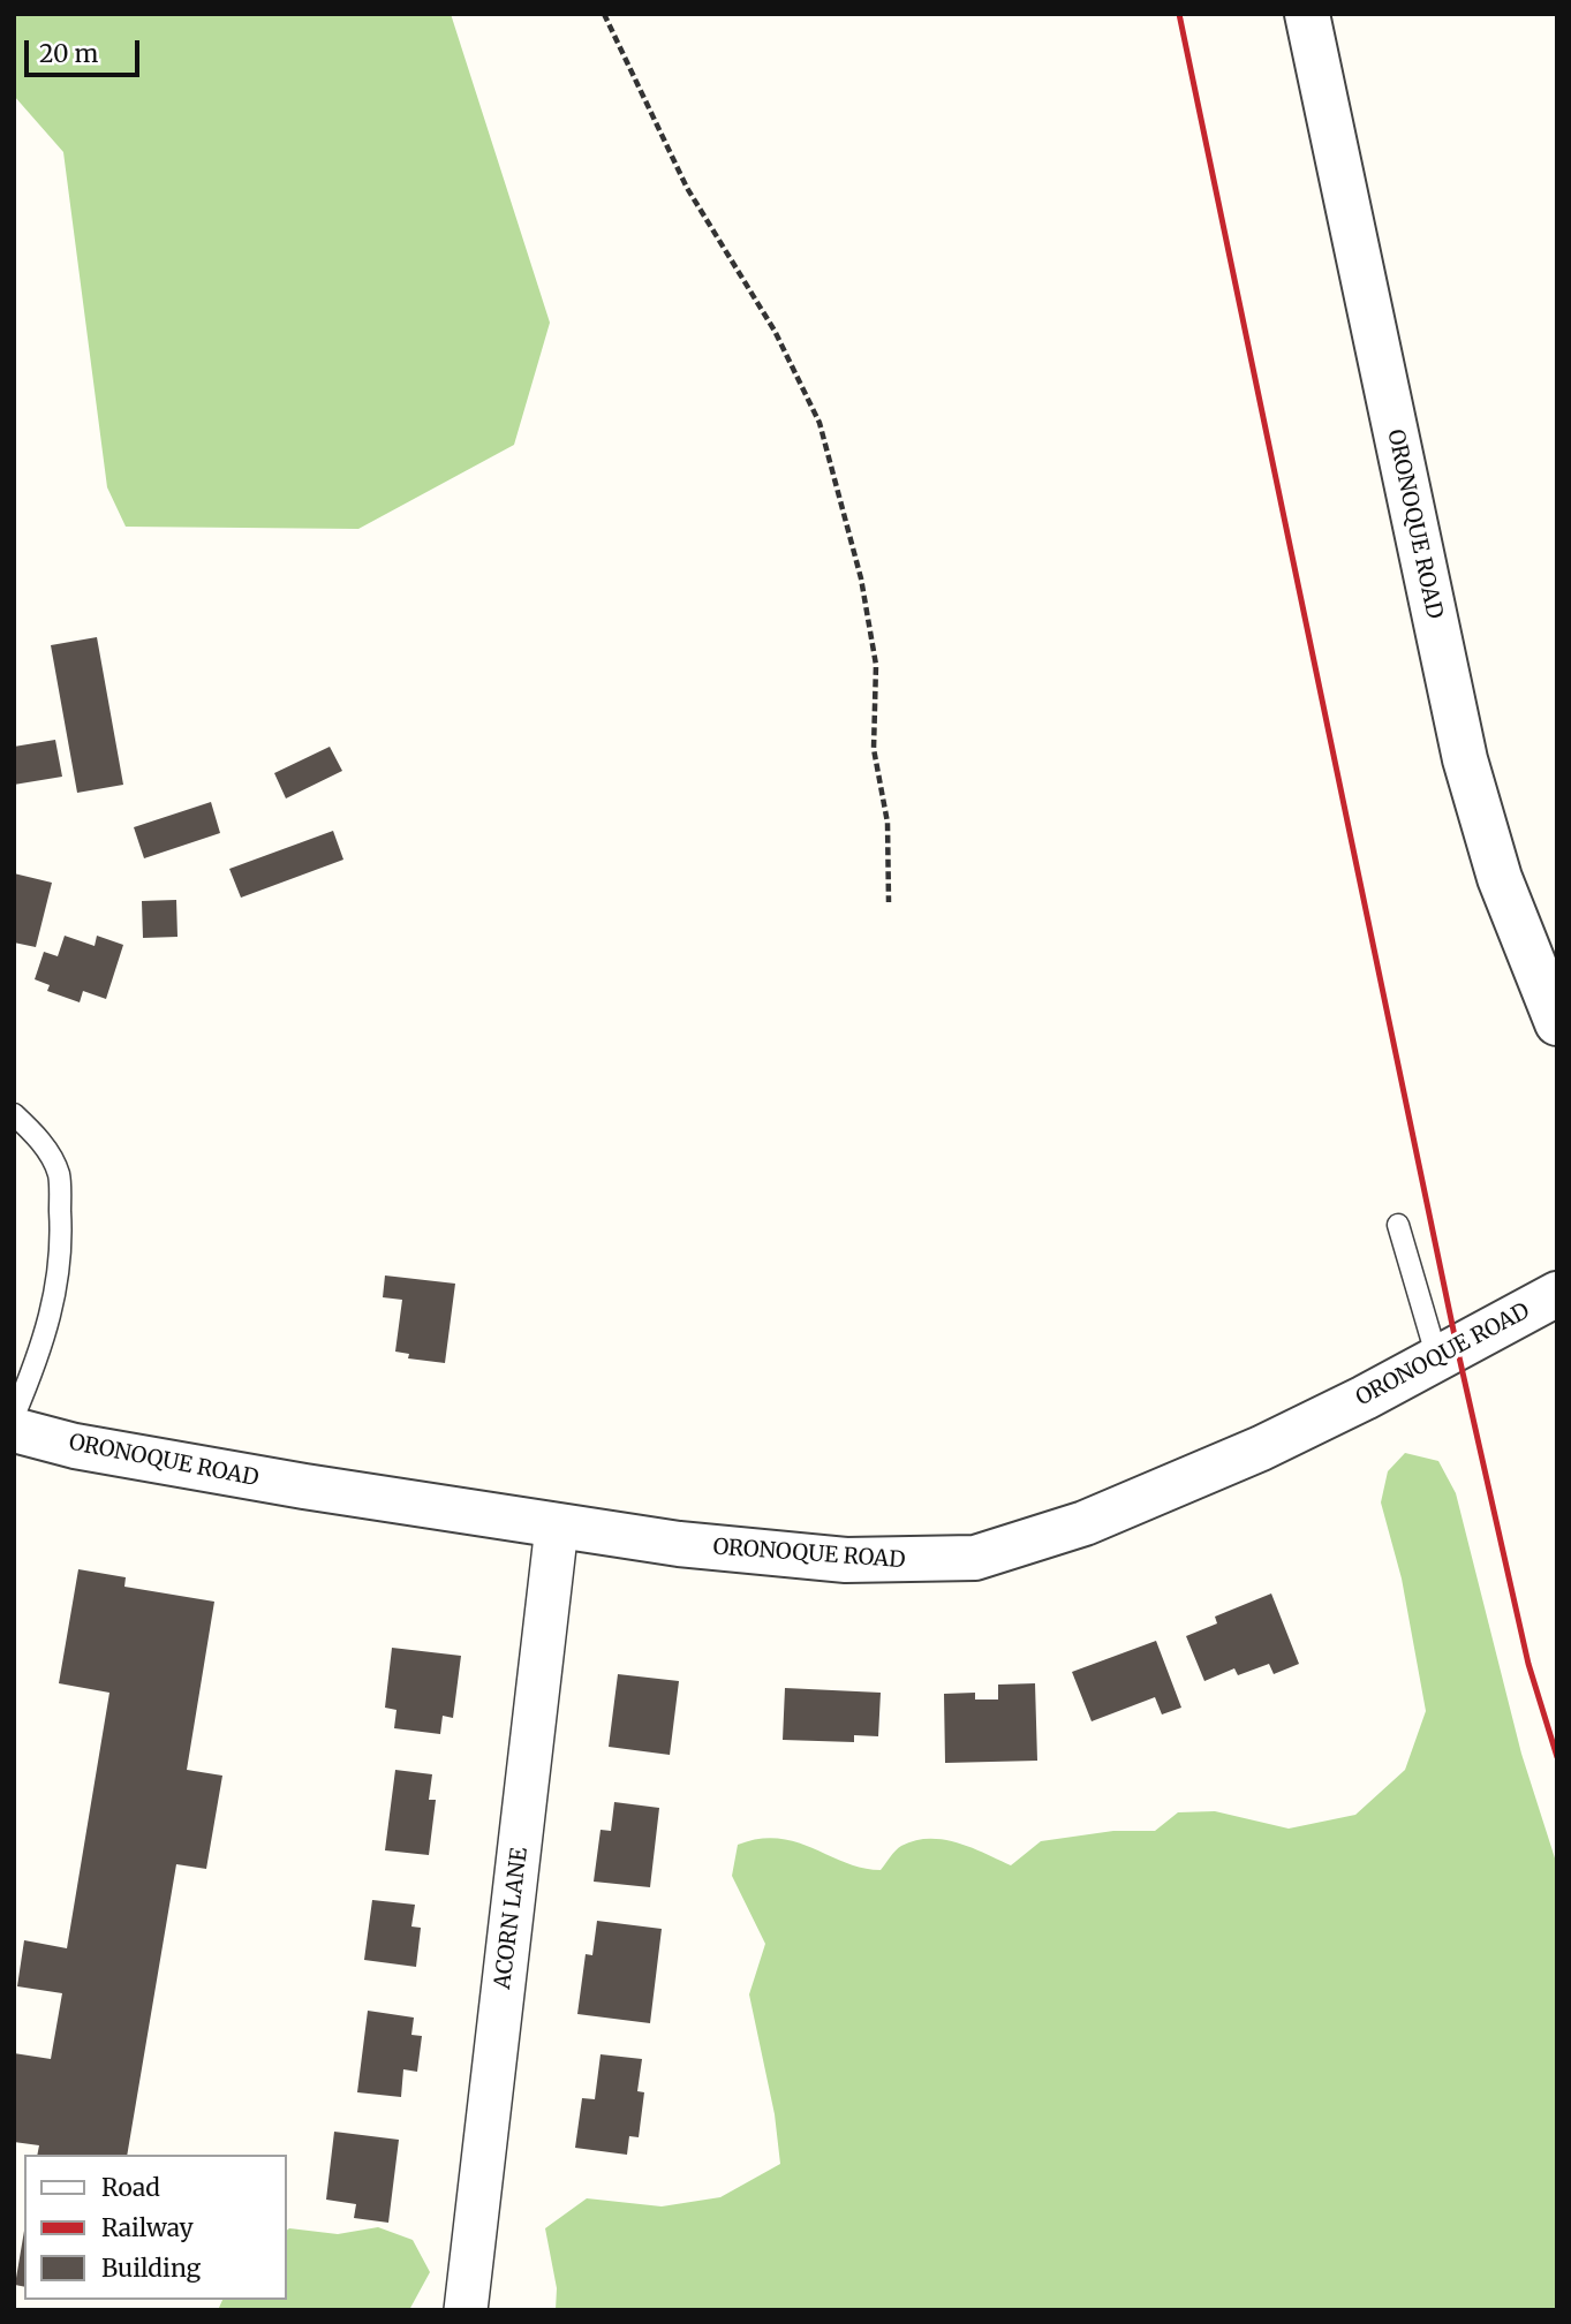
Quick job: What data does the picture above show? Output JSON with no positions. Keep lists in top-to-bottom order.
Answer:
{
  "streets": {
    "street": ["ORONOQUE ROAD", "ACORN LANE"]
  },
  "crossings": [
    ["ORONOQUE ROAD", "ACORN LANE"]
  ],
  "legend": ["Road", "Railway", "Building"],
  "scale_bar": "20 m"
}
